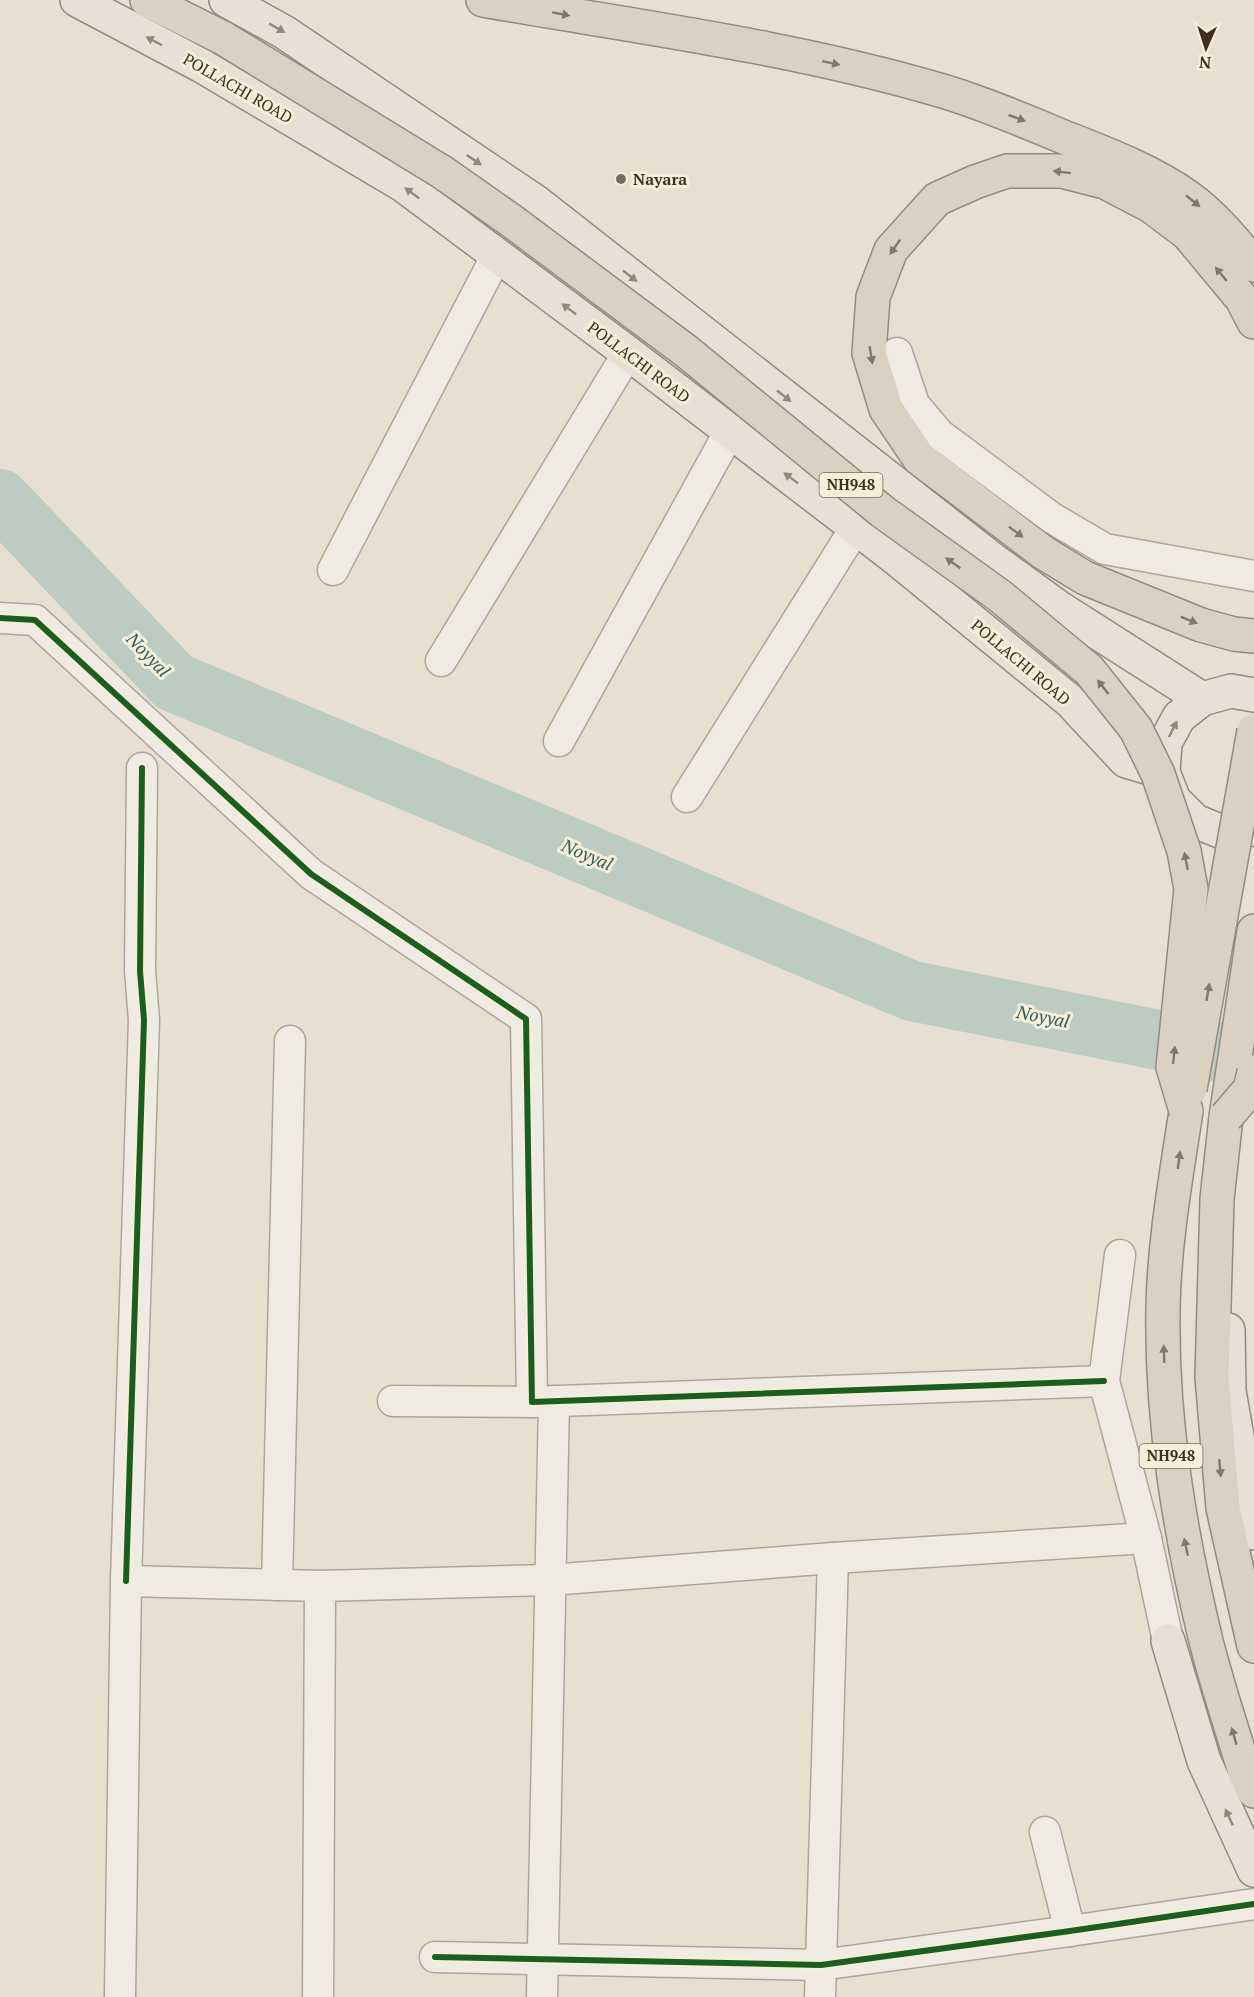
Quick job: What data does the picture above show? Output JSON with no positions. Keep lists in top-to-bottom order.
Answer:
{
  "streets": {
    "highway": ["POLLACHI ROAD", "NH948"]
  },
  "crossings": [
    ["POLLACHI ROAD", "NH948"]
  ],
  "water": ["Noyyal"],
  "places": ["Nayara"],
  "north": "bottom"
}
